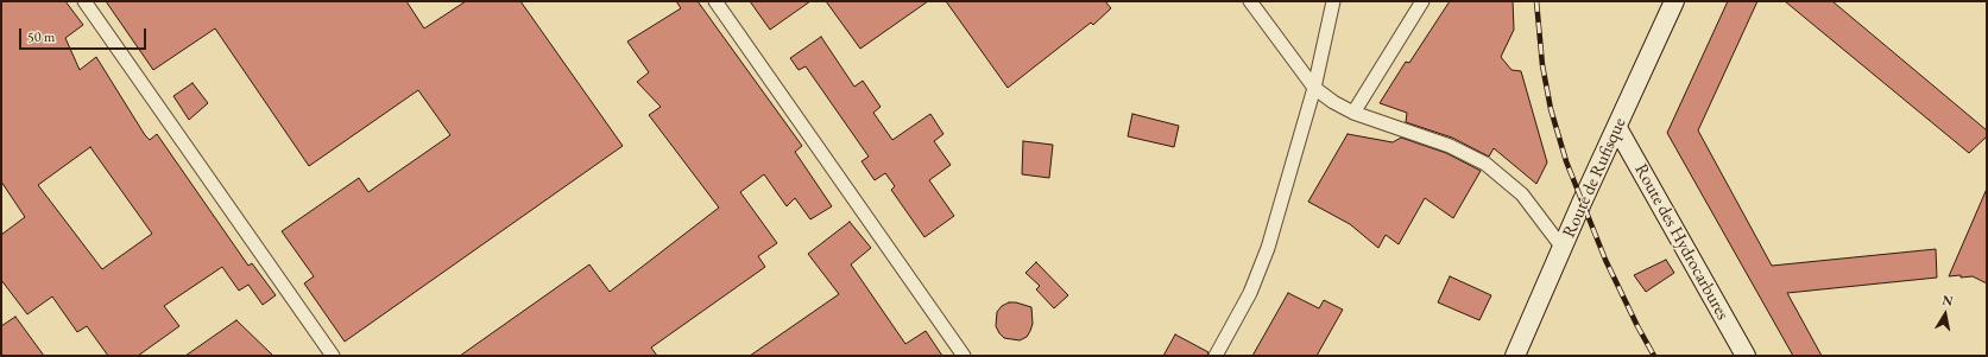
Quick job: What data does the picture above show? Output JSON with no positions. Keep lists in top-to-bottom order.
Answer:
{
  "streets": {
    "main road": ["Route de Rufisque", "Route des Hydrocarbures"]
  },
  "crossings": [
    ["Route de Rufisque", "Route des Hydrocarbures"]
  ],
  "scale_bar": "50 m",
  "north": "top"
}
